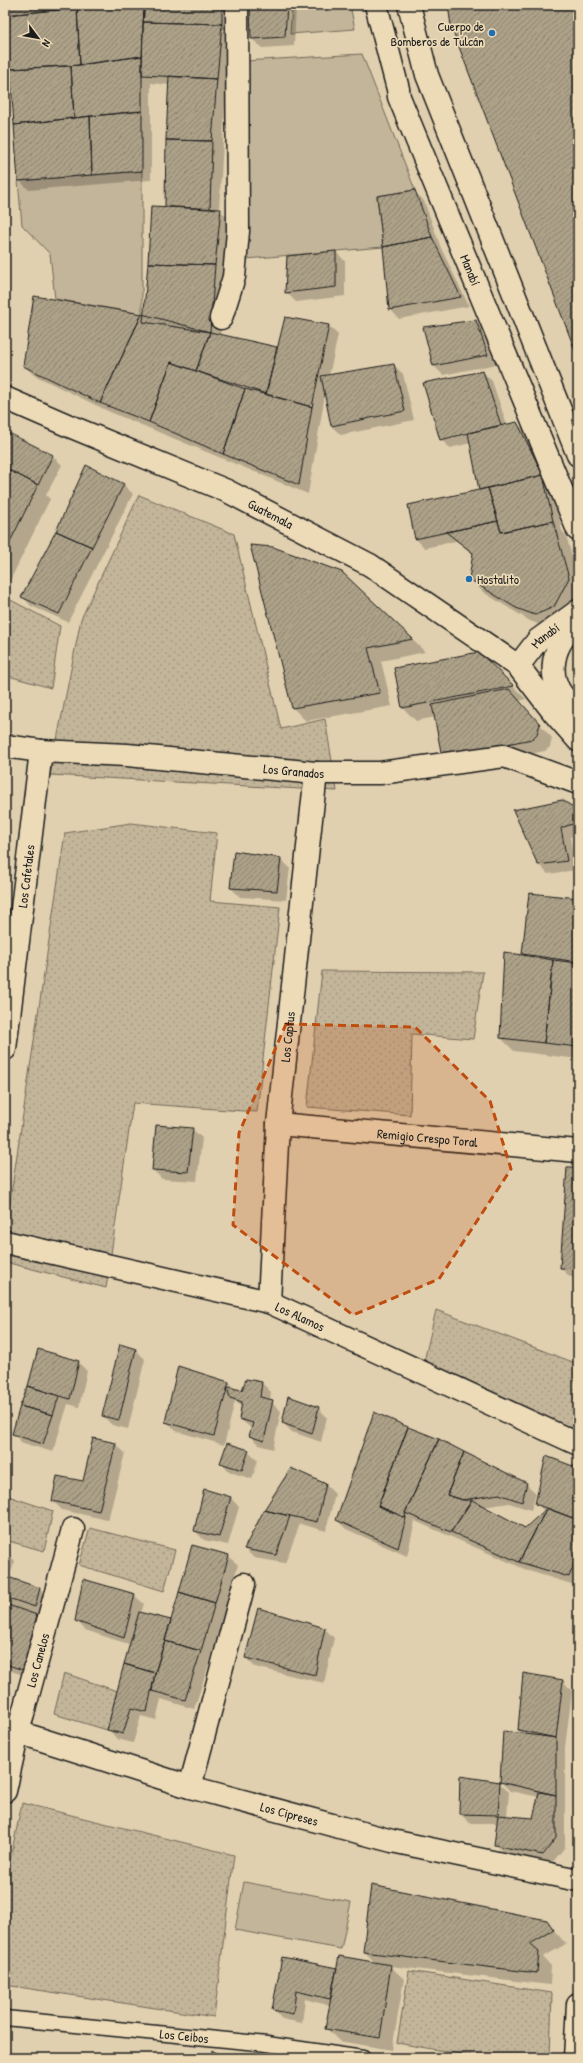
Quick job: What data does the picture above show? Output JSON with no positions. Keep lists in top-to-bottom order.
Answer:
{
  "streets": {
    "street": [
      "Manabí",
      "Guatemala",
      "Los Granados",
      "Los Cafetales",
      "Los Captus",
      "Remigio Crespo Toral",
      "Los Alamos",
      "Los Canelos",
      "Los Cipreses"
    ],
    "lane": ["Los Ceibos"]
  },
  "crossings": [
    ["Manabí", "Guatemala"],
    ["Los Granados", "Los Cafetales"],
    ["Los Granados", "Los Captus"],
    ["Los Captus", "Remigio Crespo Toral"],
    ["Los Captus", "Los Alamos"],
    ["Los Canelos", "Los Cipreses"]
  ],
  "places": ["Cuerpo de Bomberos de Tulcán", "Hostalito"],
  "north": "bottom right"
}
